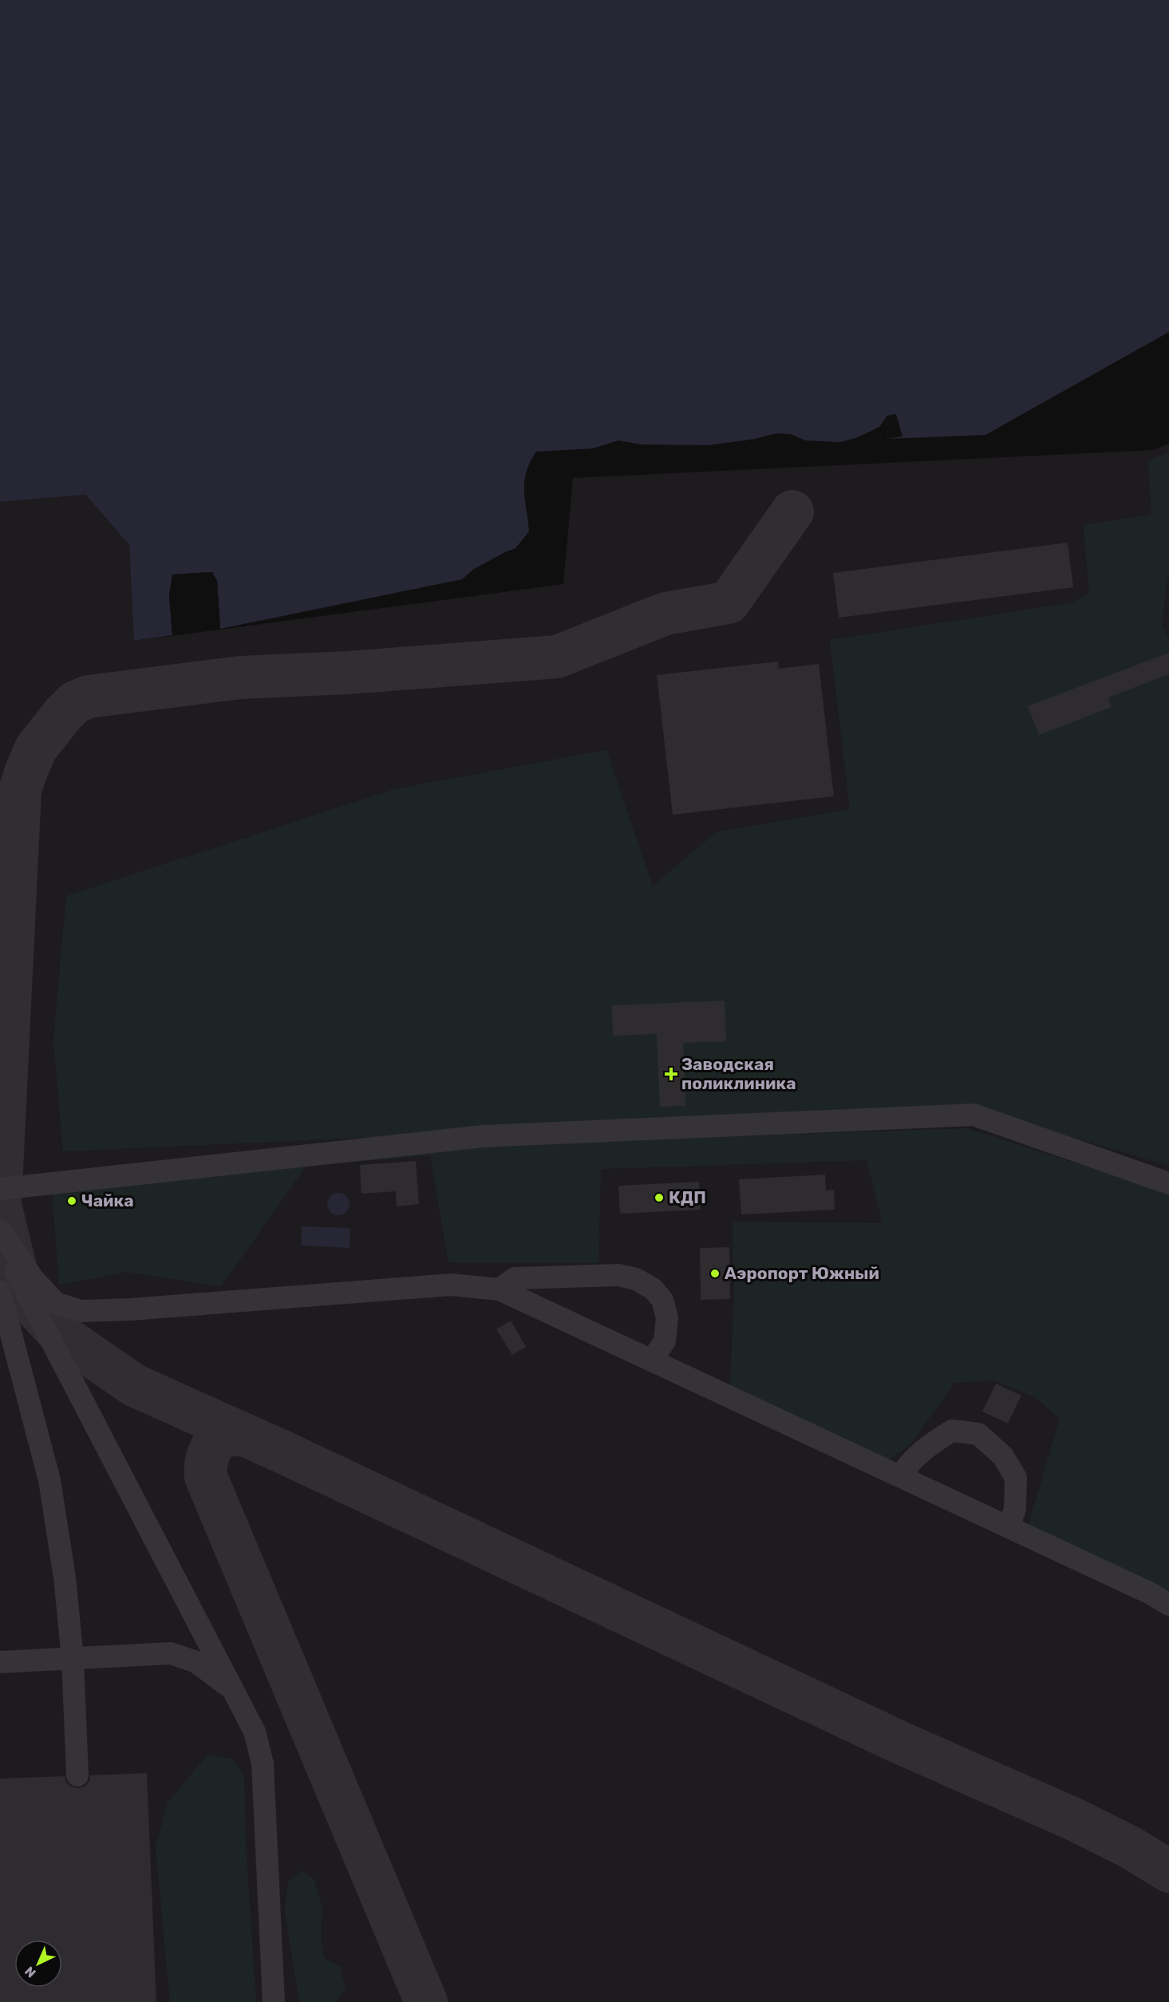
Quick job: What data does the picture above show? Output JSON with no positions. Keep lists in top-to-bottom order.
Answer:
{
  "places": {
    "health": ["Заводская поликлиника"],
    "other": ["КДП", "Чайка", "Аэропорт Южный"]
  },
  "north": "bottom left"
}
